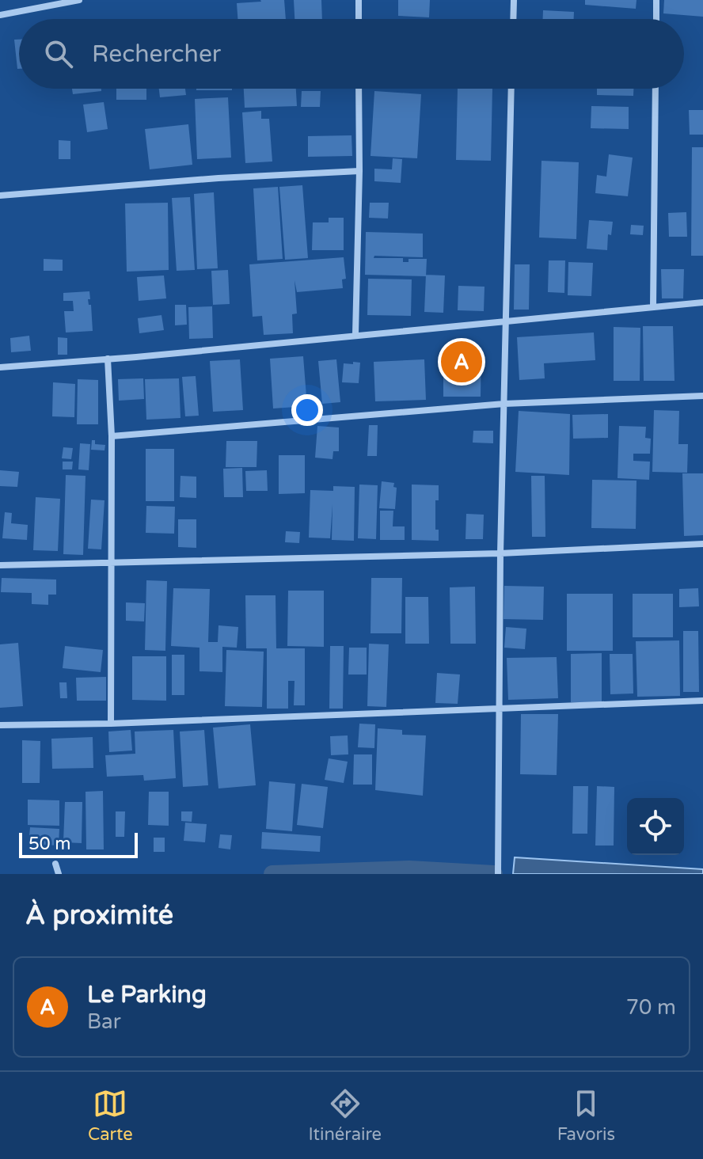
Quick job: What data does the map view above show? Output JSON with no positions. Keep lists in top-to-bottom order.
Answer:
{
  "scale_bar": "50 m",
  "page": {
    "search": "Rechercher",
    "pins": "A",
    "scale": "50 m",
    "heading": "À proximité",
    "list": [
      {
        "mark": "A",
        "name": "Le Parking",
        "note": "Bar",
        "value": "70 m"
      }
    ],
    "nav": ["Carte", "Itinéraire", "Favoris"]
  }
}
